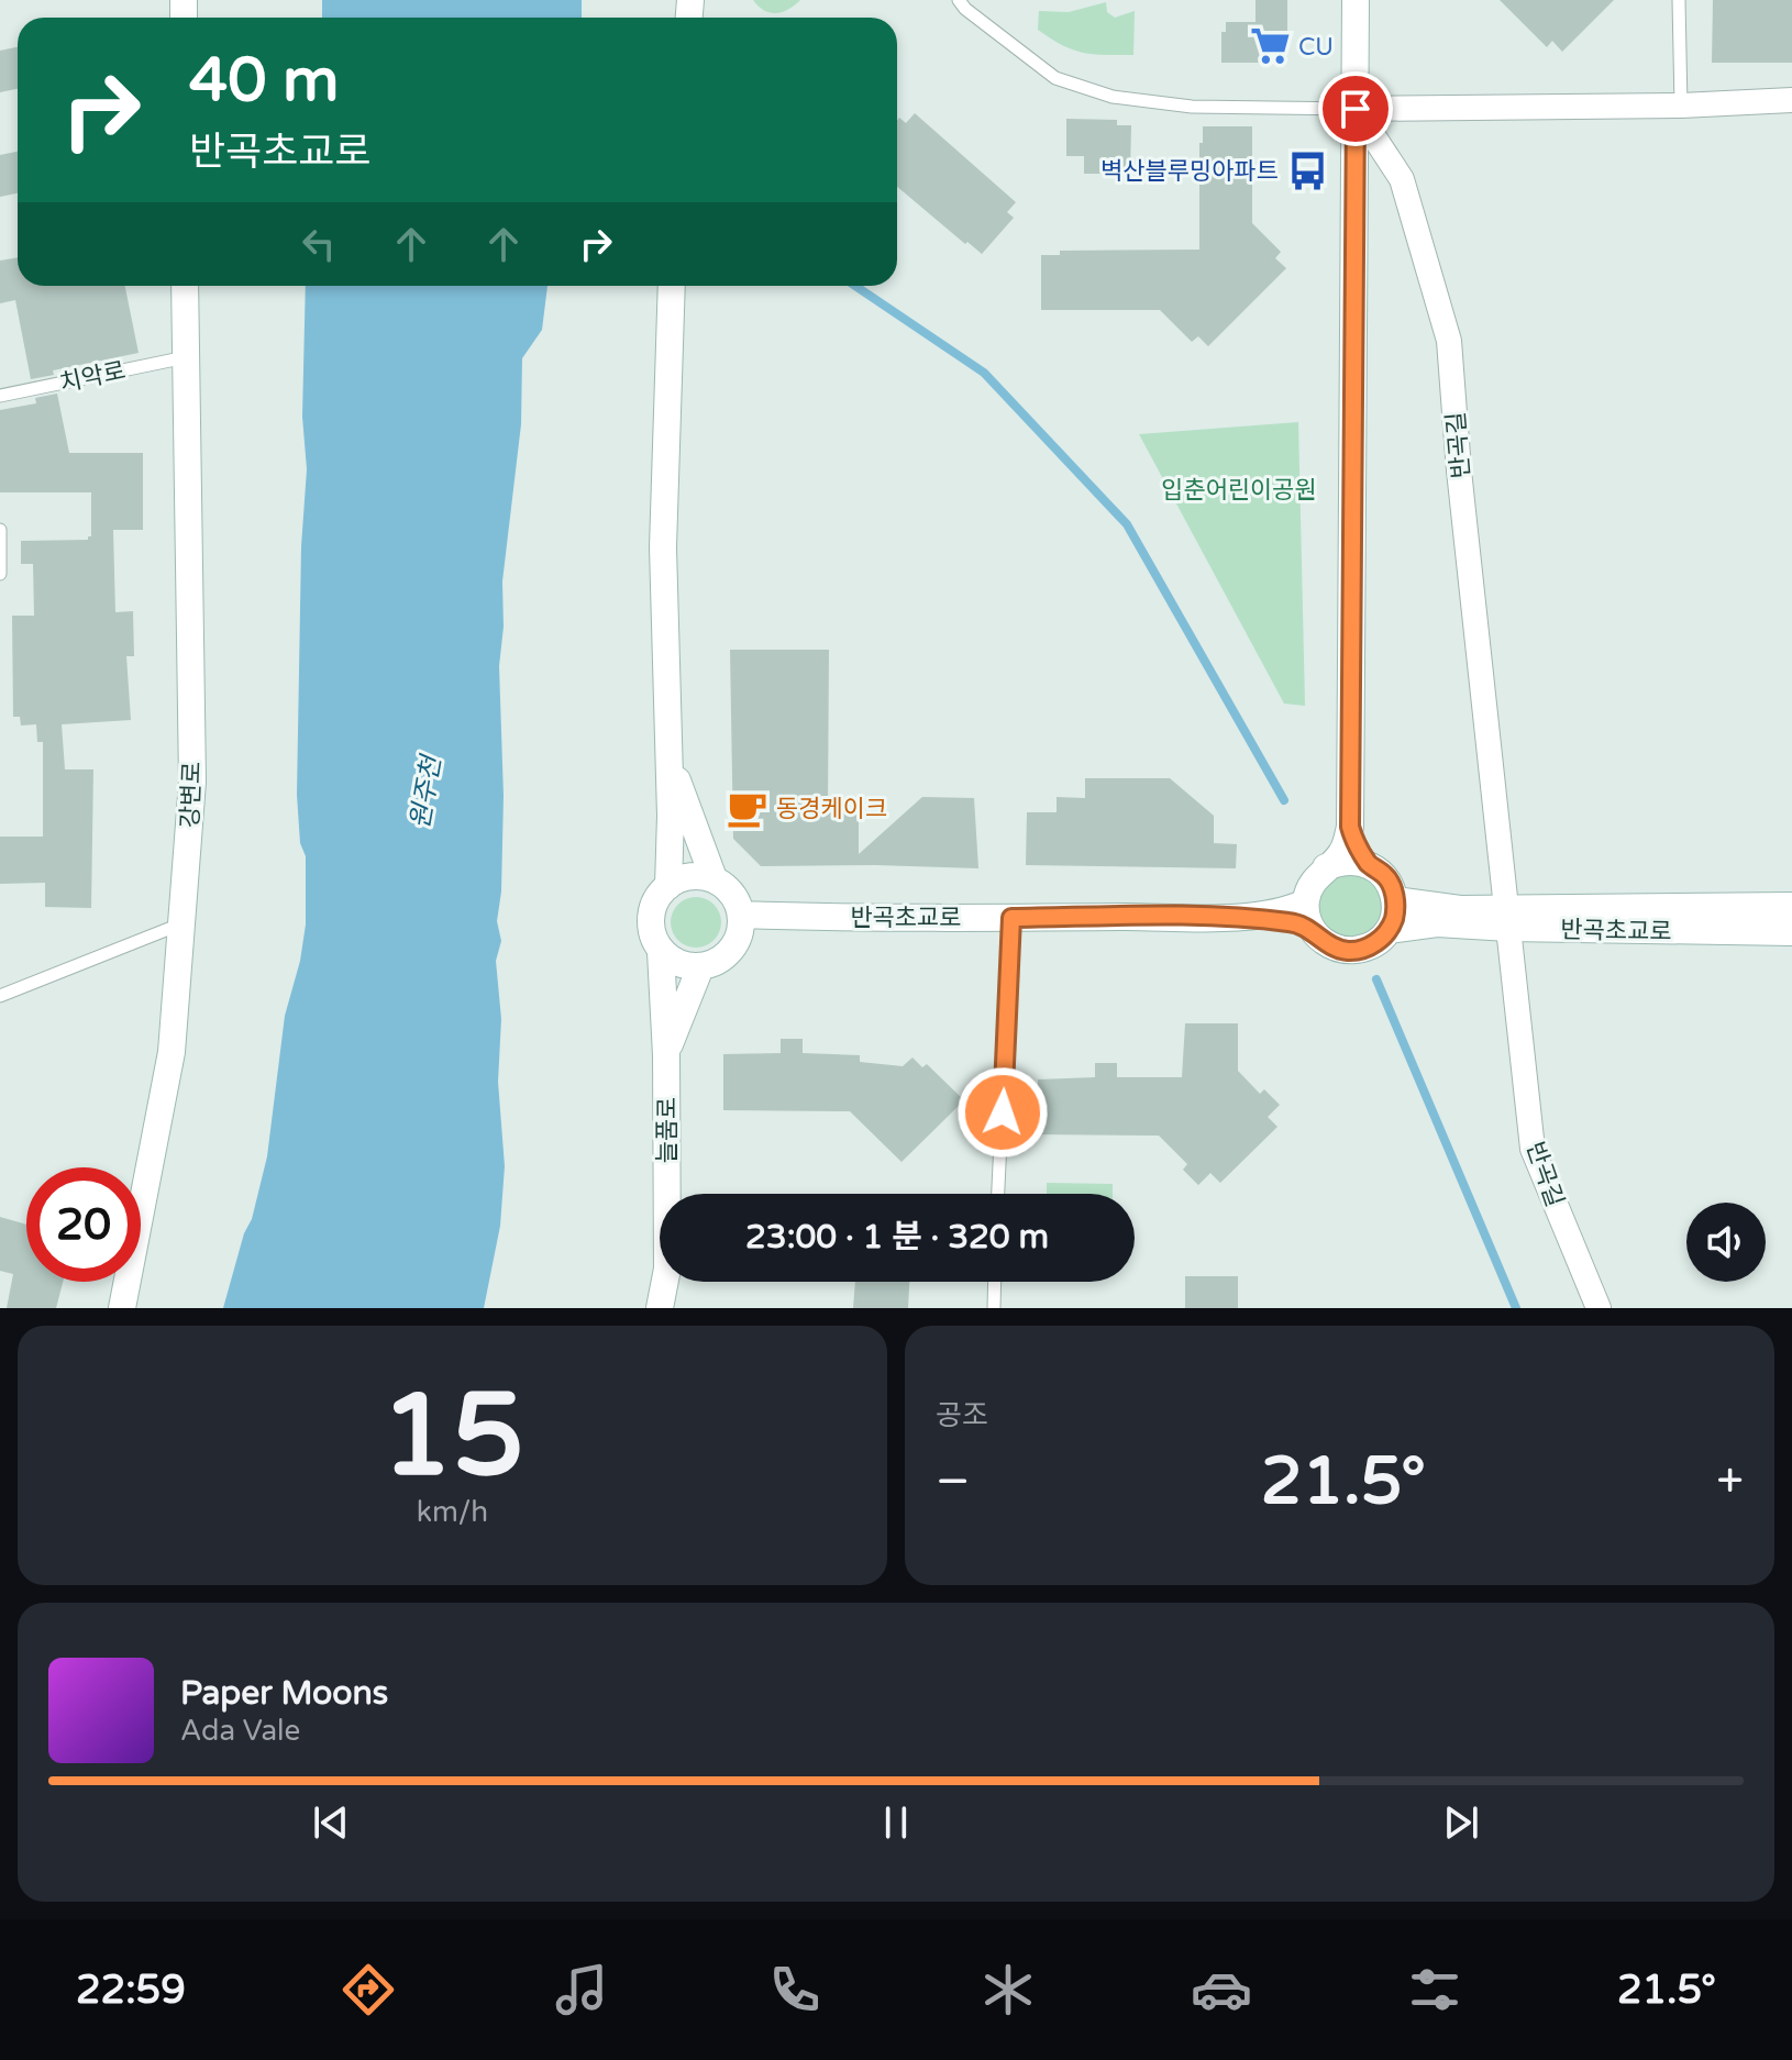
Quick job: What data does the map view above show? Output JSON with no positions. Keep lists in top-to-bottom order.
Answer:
{
  "streets": {
    "street": [
      "반곡길",
      "강변로",
      "반곡초교로",
      "늘품로"
    ],
    "lane": ["치악로"]
  },
  "crossings": [
    ["치악로", "강변로"],
    ["반곡길", "반곡초교로"],
    ["반곡초교로", "늘품로"]
  ],
  "water": ["원주천"],
  "parks": ["입춘어린이공원"],
  "places": {
    "supermarket": ["CU"],
    "bus stop": ["벽산블루밍아파트"],
    "cafe": ["동경케이크"]
  },
  "page": {
    "turn": ["40 m", "반곡초교로"],
    "limit": "20",
    "trip": "23:00 · 1 분 · 320 m",
    "tile": [
      ["15", "km/h"],
      "공조"
    ],
    "heat": ["−", "21.5°", "+"],
    "song": ["Paper Moons", "Ada Vale"],
    "tabs": ["22:59", "21.5°"]
  }
}
